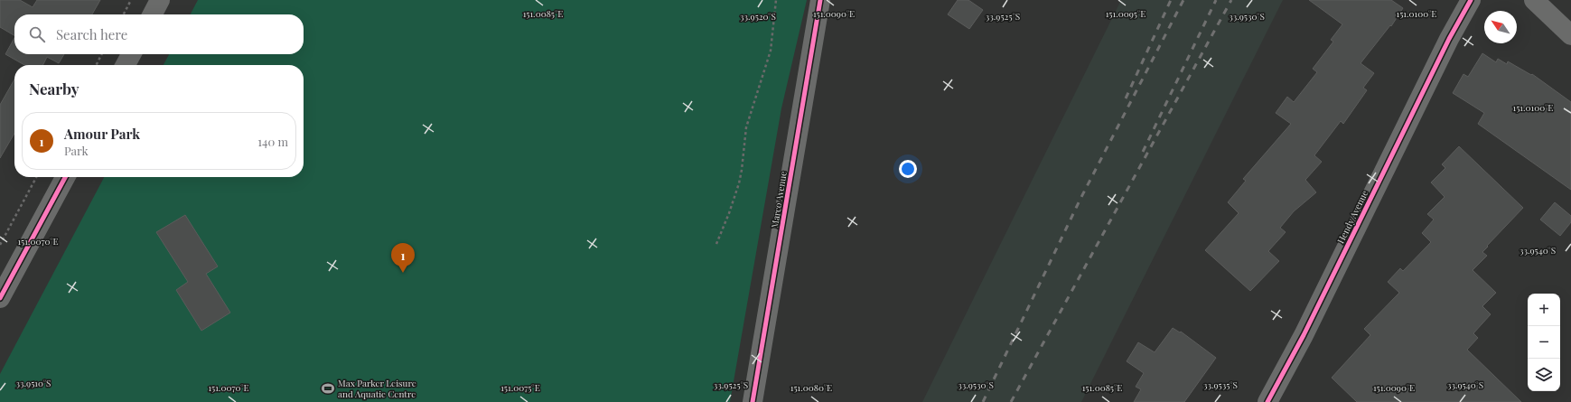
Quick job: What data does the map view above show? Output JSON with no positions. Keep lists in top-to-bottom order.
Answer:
{
  "streets": {
    "street": ["Marco Avenue", "Hendy Avenue"]
  },
  "places": {
    "sports": ["Max Parker Leisure and Aquatic Centre"]
  },
  "north": "top left",
  "page": {
    "search": "Search here",
    "heading": "Nearby",
    "list": [
      {
        "mark": "1",
        "name": "Amour Park",
        "note": "Park",
        "value": "140 m"
      }
    ],
    "pins": "1",
    "map_buttons": ["+", "−"]
  },
  "coordinates": [
    "151.0090°E",
    "151.0100°E",
    "151.0085°E",
    "151.0095°E",
    "33.9520°S",
    "33.9525°S",
    "33.9530°S",
    "151.0070°E",
    "33.9540°S",
    "33.9510°S",
    "33.9535°S",
    "151.0075°E",
    "151.0080°E"
  ]
}
